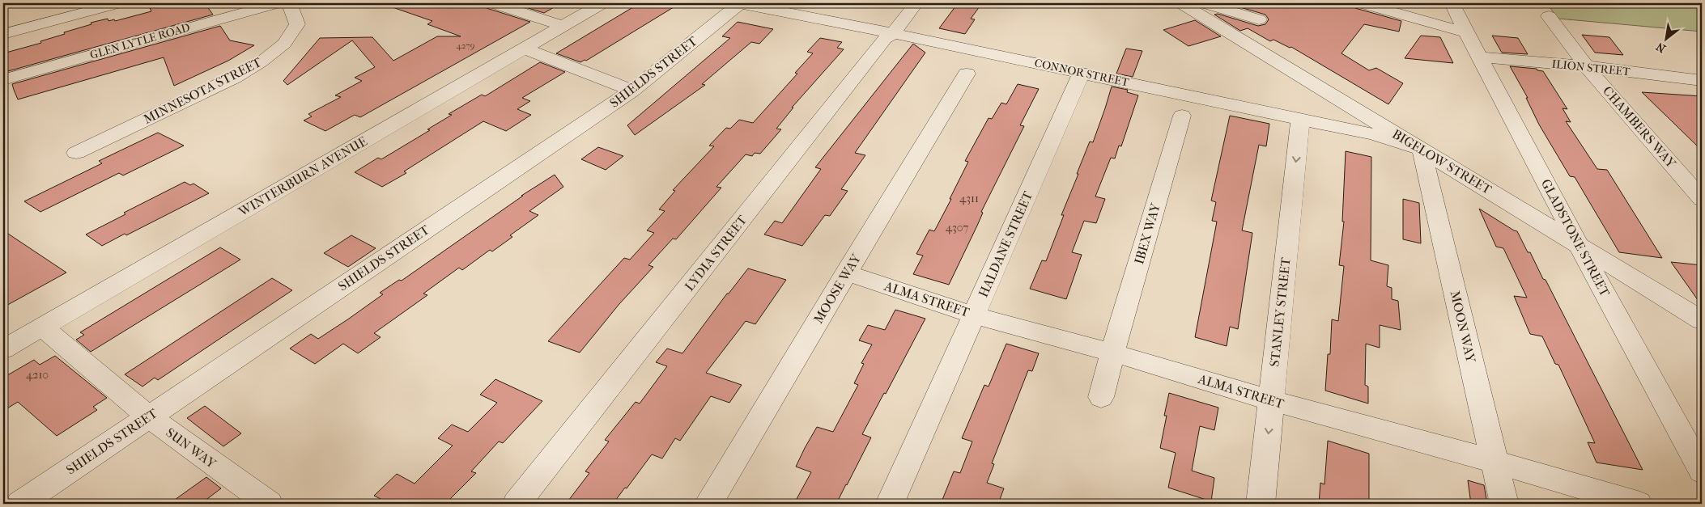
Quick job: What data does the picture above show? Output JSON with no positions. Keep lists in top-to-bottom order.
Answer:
{
  "streets": {
    "street": [
      "GLEN LYTLE ROAD",
      "ILION STREET",
      "SHIELDS STREET",
      "CONNOR STREET",
      "MINNESOTA STREET",
      "CHAMBERS WAY",
      "BIGELOW STREET",
      "WINTERBURN AVENUE",
      "IBEX WAY",
      "GLADSTONE STREET",
      "HALDANE STREET",
      "LYDIA STREET",
      "MOOSE WAY",
      "ALMA STREET",
      "STANLEY STREET",
      "MOON WAY",
      "SUN WAY"
    ]
  },
  "crossings": [
    ["ILION STREET", "CHAMBERS WAY"],
    ["ILION STREET", "GLADSTONE STREET"],
    ["SHIELDS STREET", "CONNOR STREET"],
    ["SHIELDS STREET", "SUN WAY"],
    ["CONNOR STREET", "BIGELOW STREET"],
    ["CONNOR STREET", "HALDANE STREET"],
    ["CONNOR STREET", "LYDIA STREET"],
    ["CONNOR STREET", "STANLEY STREET"],
    ["CONNOR STREET", "MOON WAY"],
    ["BIGELOW STREET", "GLADSTONE STREET"],
    ["BIGELOW STREET", "MOON WAY"],
    ["WINTERBURN AVENUE", "SUN WAY"],
    ["IBEX WAY", "ALMA STREET"],
    ["HALDANE STREET", "ALMA STREET"],
    ["MOOSE WAY", "ALMA STREET"],
    ["ALMA STREET", "STANLEY STREET"],
    ["ALMA STREET", "MOON WAY"]
  ],
  "one_way": ["STANLEY STREET"],
  "house_numbers": [
    "4279",
    "4311",
    "4307",
    "4210"
  ],
  "north": "bottom left"
}
